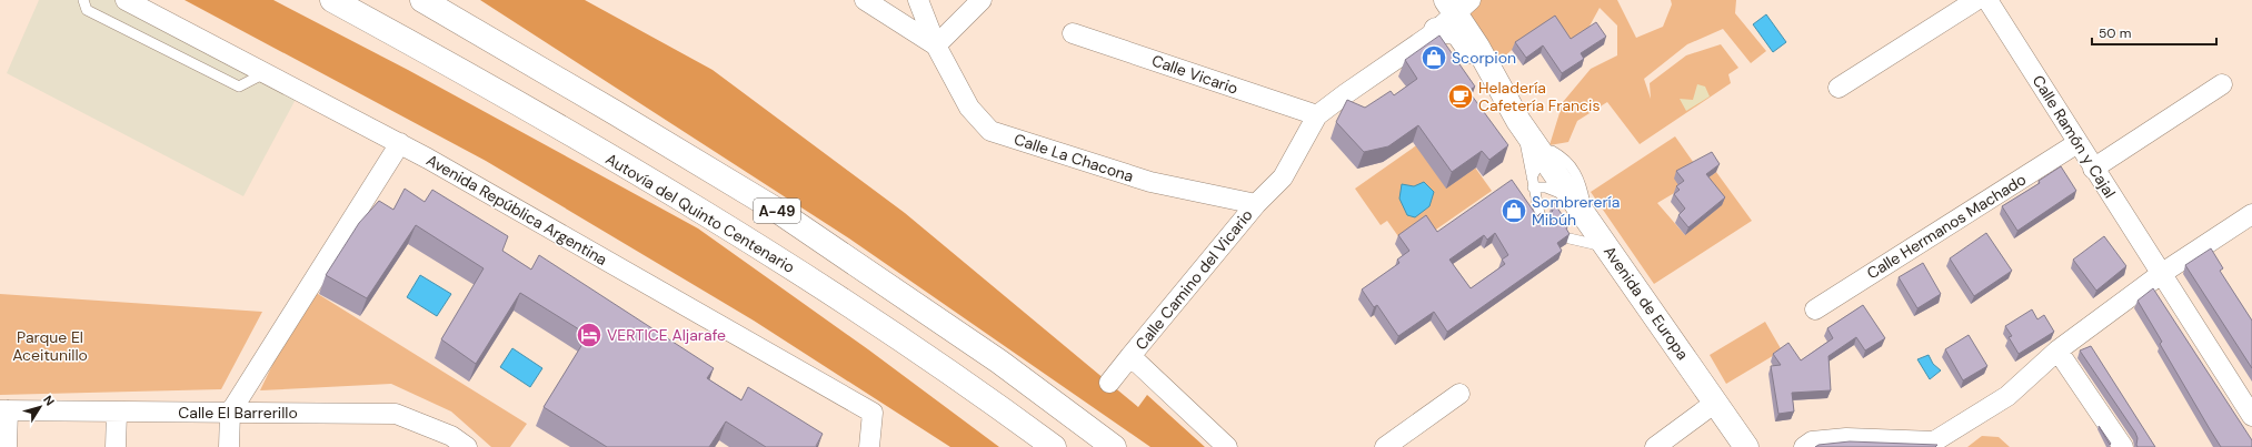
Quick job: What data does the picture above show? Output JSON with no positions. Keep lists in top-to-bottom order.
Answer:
{
  "streets": {
    "main road": ["A-49", "Autovía del Quinto Centenario", "Avenida de Europa"],
    "street": [
      "Calle Vicario",
      "Calle Ramón y Cajal",
      "Calle La Chacona",
      "Avenida República Argentina",
      "Calle Hermanos Machado",
      "Calle Camino del Vicario",
      "Calle El Barrerillo"
    ]
  },
  "crossings": [
    ["Calle Vicario", "Calle Camino del Vicario"],
    ["Calle Ramón y Cajal", "Calle Hermanos Machado"],
    ["Calle La Chacona", "Calle Camino del Vicario"]
  ],
  "parks": ["Parque El Aceitunillo"],
  "places": {
    "shop": ["Scorpion", "Sombrerería Mibúh"],
    "cafe": ["Heladería Cafetería Francis"],
    "hotel": ["VERTICE Aljarafe"]
  },
  "scale_bar": "50 m",
  "north": "top right"
}
